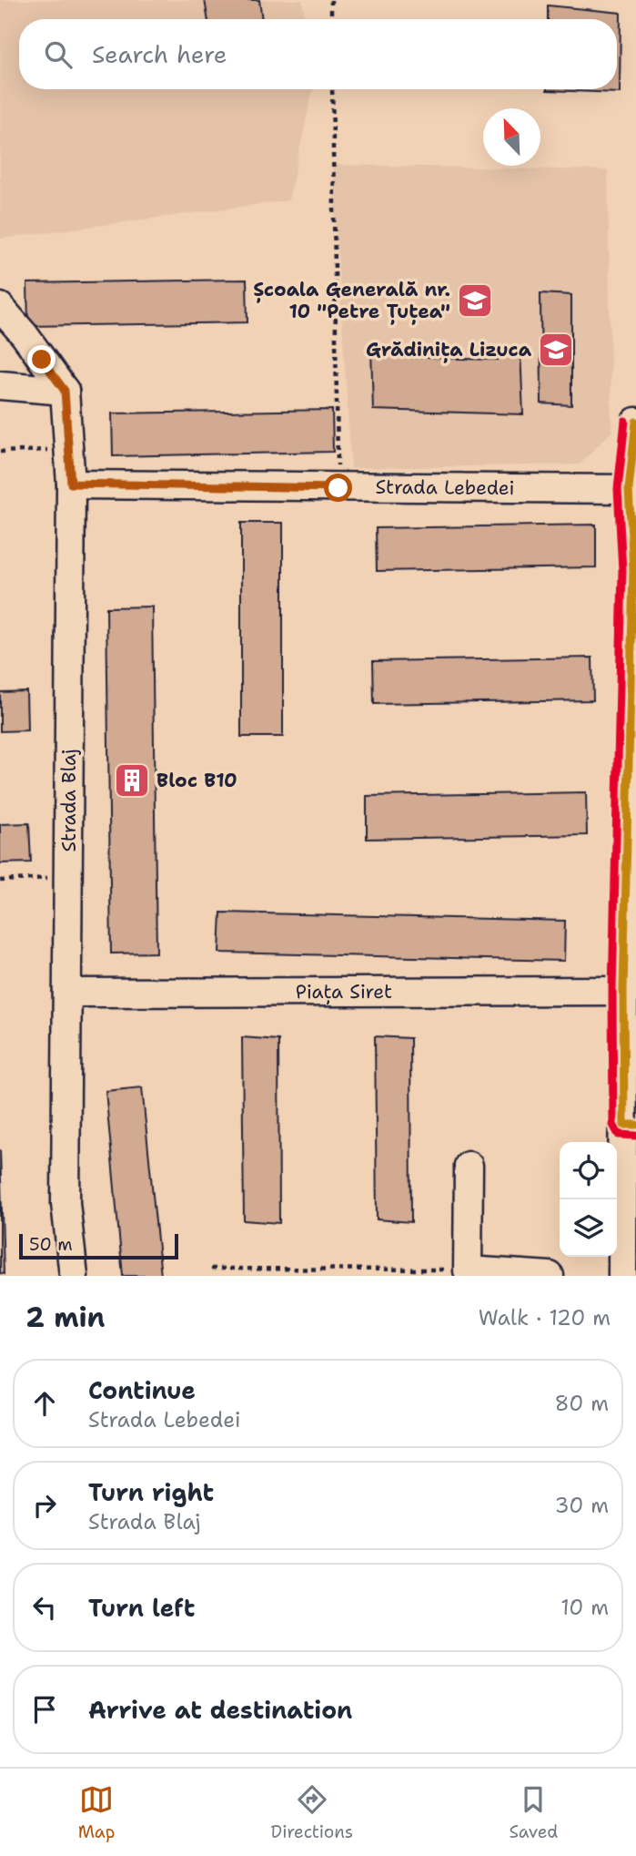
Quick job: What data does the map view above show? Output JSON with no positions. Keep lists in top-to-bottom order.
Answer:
{
  "streets": {
    "street": ["Strada Lebedei", "Strada Blaj", "Piața Siret"]
  },
  "crossings": [
    ["Strada Lebedei", "Strada Blaj"],
    ["Strada Blaj", "Piața Siret"]
  ],
  "places": {
    "school or university": ["Școala Generală nr. 10 \"Petre Țuțea\"", "Grădinița Lizuca"],
    "building": ["Bloc B10"]
  },
  "scale_bar": "50 m",
  "north": "top left",
  "page": {
    "search": "Search here",
    "scale": "50 m",
    "heading": ["2 min", "Walk · 120 m"],
    "list": [
      ["Continue", "Strada Lebedei", "80 m"],
      ["Turn right", "Strada Blaj", "30 m"],
      ["Turn left", "10 m"],
      "Arrive at destination"
    ],
    "nav": ["Map", "Directions", "Saved"]
  }
}
